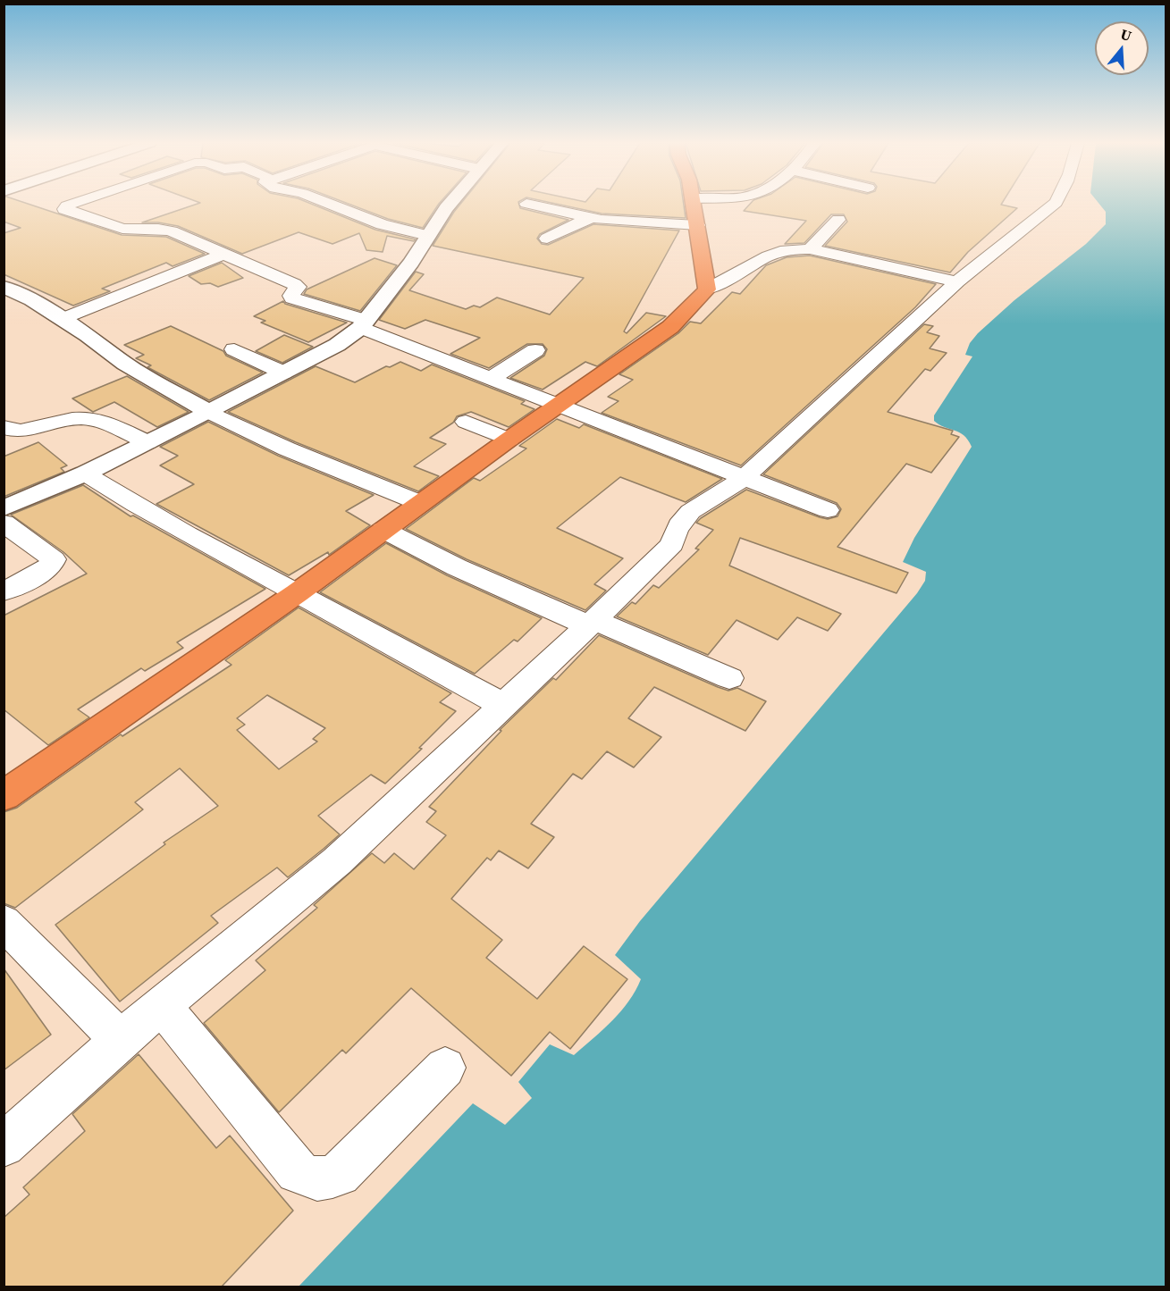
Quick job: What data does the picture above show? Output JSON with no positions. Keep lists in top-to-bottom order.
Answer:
{
  "north": "top"
}
